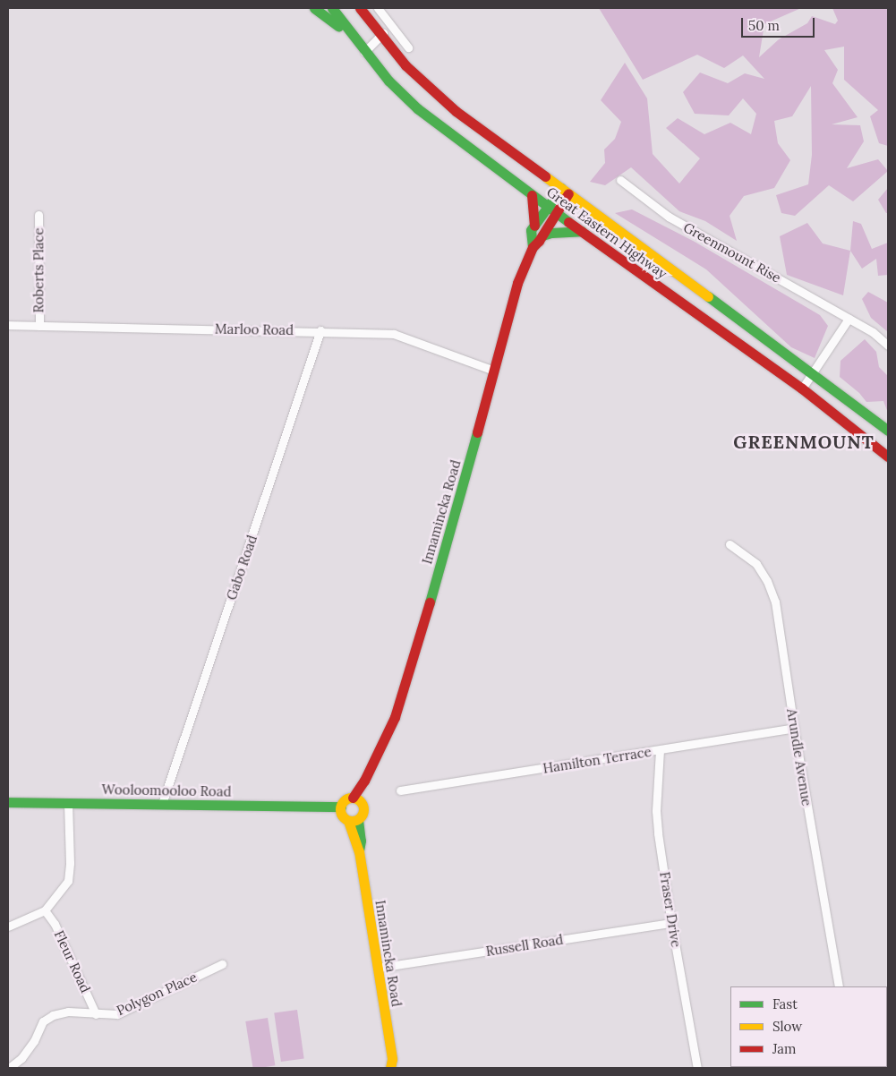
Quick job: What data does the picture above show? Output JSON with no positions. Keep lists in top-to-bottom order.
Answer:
{
  "streets": {
    "main road": ["Great Eastern Highway", "Innamincka Road", "Wooloomooloo Road"],
    "street": [
      "Greenmount Rise",
      "Roberts Place",
      "Marloo Road",
      "Gabo Road",
      "Arundle Avenue",
      "Hamilton Terrace",
      "Fraser Drive",
      "Russell Road",
      "Fleur Road",
      "Polygon Place"
    ]
  },
  "crossings": [
    ["Great Eastern Highway", "Innamincka Road"],
    ["Roberts Place", "Marloo Road"],
    ["Marloo Road", "Innamincka Road"],
    ["Marloo Road", "Gabo Road"],
    ["Innamincka Road", "Wooloomooloo Road"],
    ["Innamincka Road", "Russell Road"],
    ["Gabo Road", "Wooloomooloo Road"],
    ["Arundle Avenue", "Hamilton Terrace"],
    ["Hamilton Terrace", "Fraser Drive"],
    ["Fraser Drive", "Russell Road"],
    ["Fleur Road", "Polygon Place"]
  ],
  "districts": ["GREENMOUNT"],
  "legend": ["Fast", "Slow", "Jam"],
  "scale_bar": "50 m"
}
